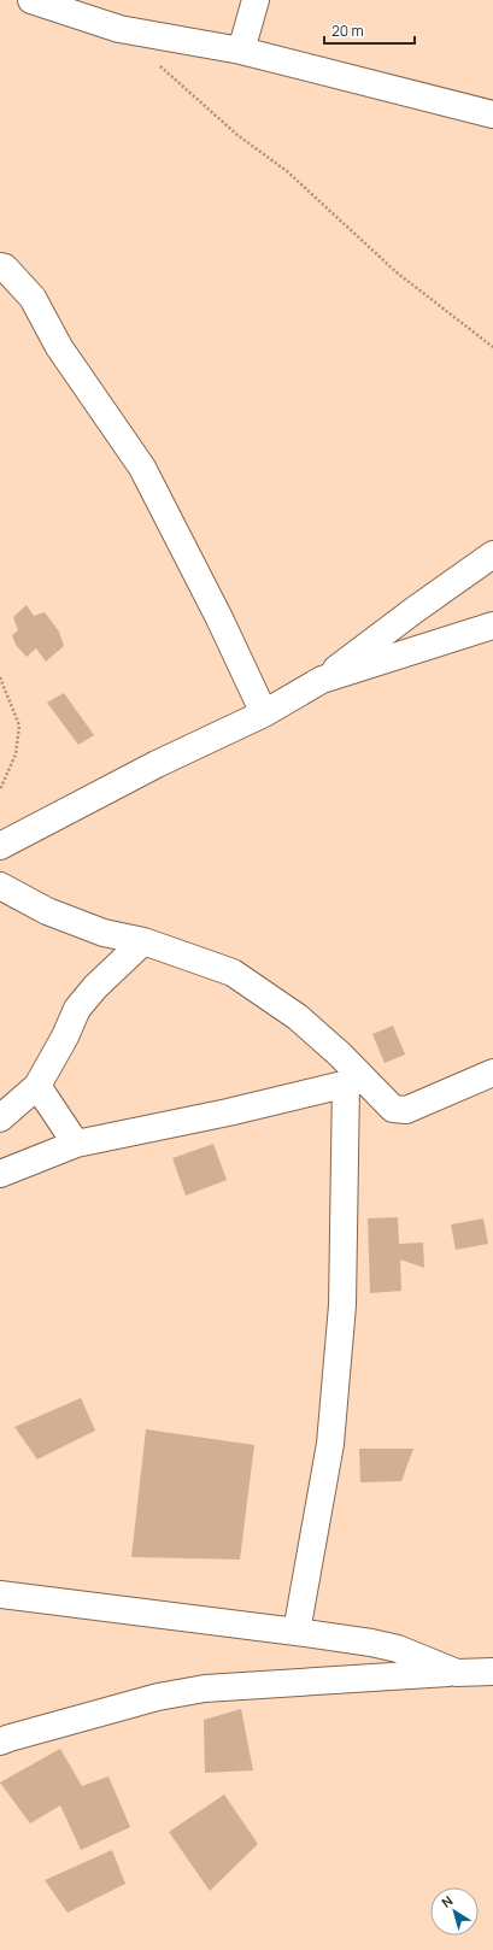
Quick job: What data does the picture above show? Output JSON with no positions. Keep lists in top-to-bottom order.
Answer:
{
  "scale_bar": "20 m",
  "north": "top left"
}
